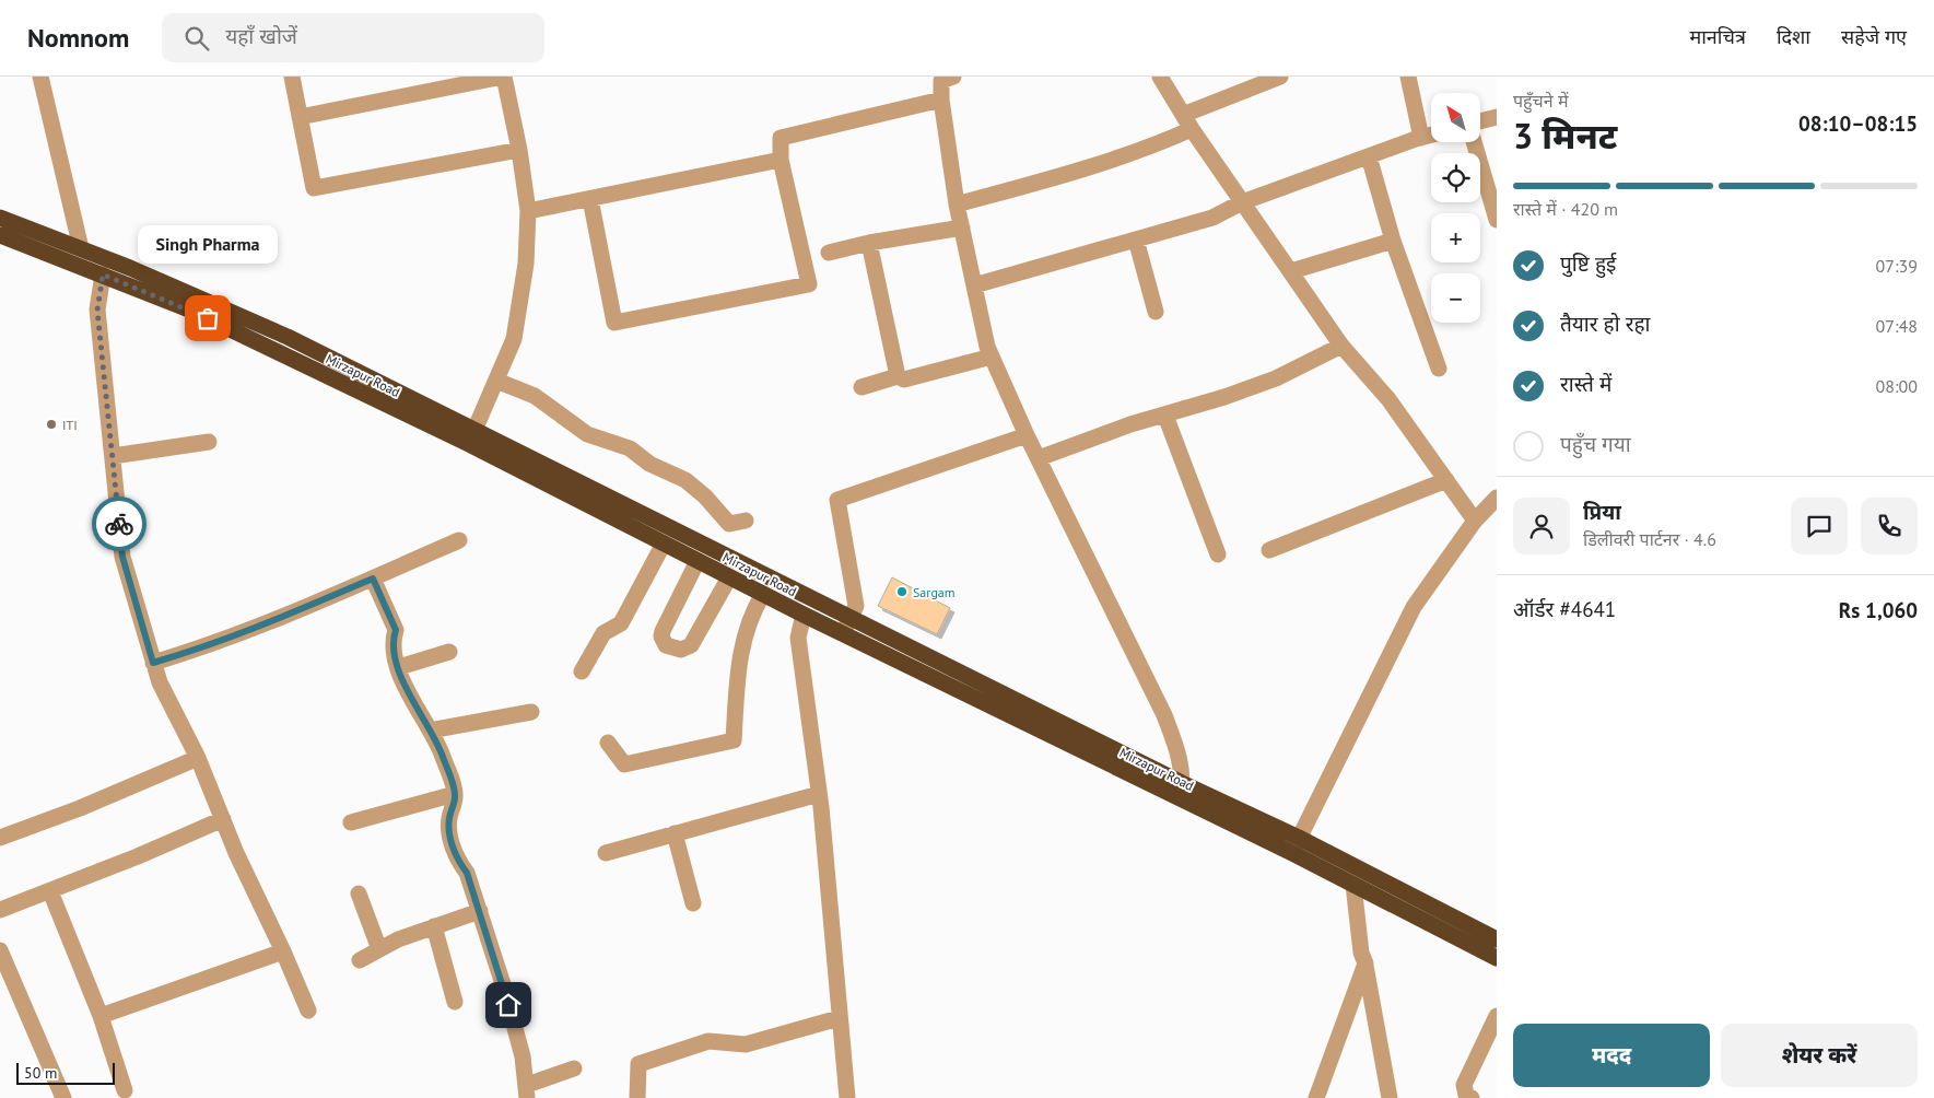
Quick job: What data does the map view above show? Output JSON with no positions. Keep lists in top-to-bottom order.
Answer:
{
  "streets": {
    "highway": ["Mirzapur Road"]
  },
  "places": ["Singh Pharma", "ITI", "Sargam"],
  "scale_bar": "50 m",
  "north": "top left",
  "page": {
    "header": "Nomnom",
    "search": "यहाँ खोजें",
    "nav": ["मानचित्र", "दिशा", "सहेजे गए"],
    "heading": ["3 मिनट", "पहुँचने में", "08:10–08:15"],
    "panel": [
      "प्रिया",
      "डिलीवरी पार्टनर · 4.6",
      "ऑर्डर #4641",
      "Rs 1,060"
    ],
    "map_buttons": ["+", "−"],
    "bar": "रास्ते में · 420 m",
    "bubble": "Singh Pharma",
    "list": [
      ["पुष्टि हुई", "07:39"],
      ["तैयार हो रहा", "07:48"],
      ["रास्ते में", "08:00"],
      "पहुँच गया"
    ],
    "buttons": ["मदद", "शेयर करें"],
    "scale": "50 m"
  }
}
